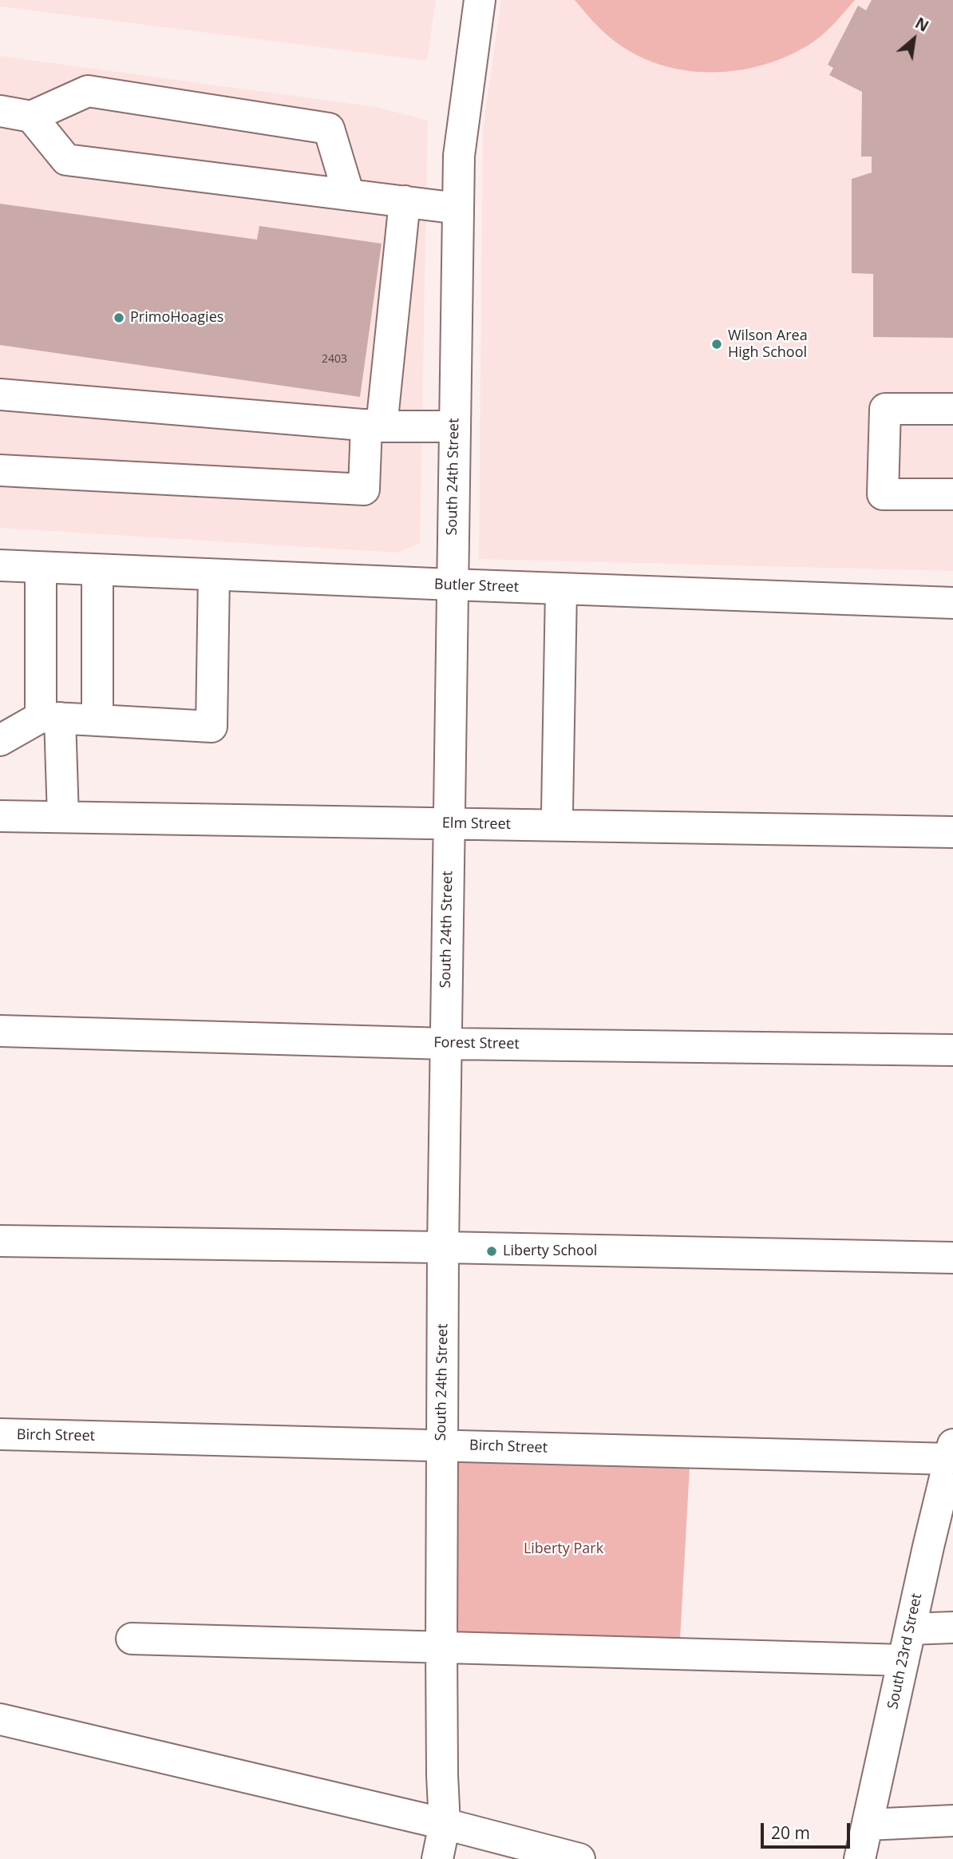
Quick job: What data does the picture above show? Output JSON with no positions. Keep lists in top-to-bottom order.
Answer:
{
  "streets": {
    "street": [
      "South 24th Street",
      "Butler Street",
      "Elm Street",
      "Forest Street",
      "Birch Street",
      "South 23rd Street"
    ]
  },
  "crossings": [
    ["South 24th Street", "Butler Street"],
    ["South 24th Street", "Elm Street"],
    ["South 24th Street", "Forest Street"],
    ["South 24th Street", "Birch Street"],
    ["Birch Street", "South 23rd Street"]
  ],
  "parks": ["Liberty Park"],
  "places": ["PrimoHoagies", "Wilson Area High School", "Liberty School"],
  "house_numbers": ["2403"],
  "scale_bar": "20 m",
  "north": "top right"
}
